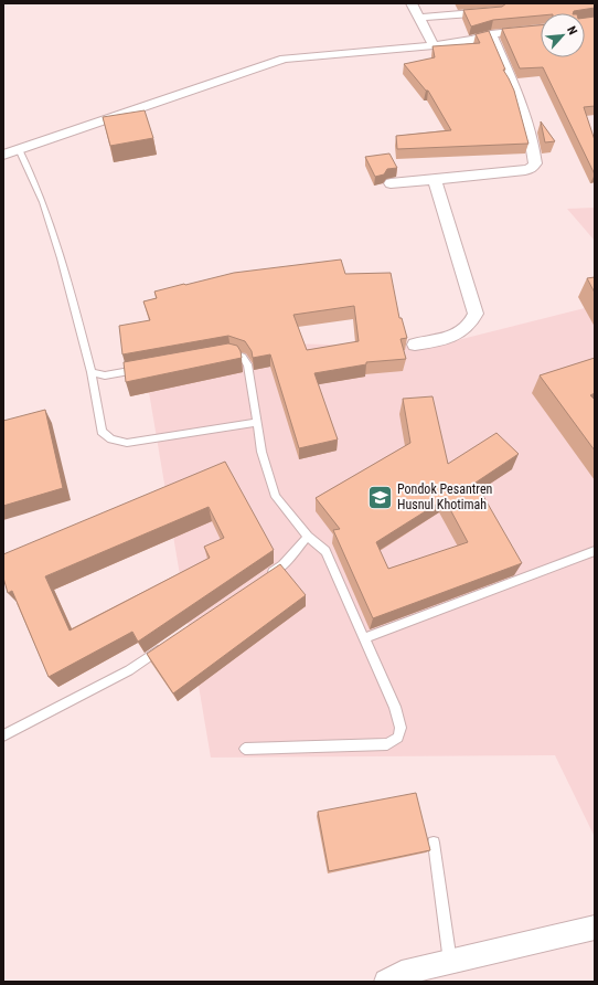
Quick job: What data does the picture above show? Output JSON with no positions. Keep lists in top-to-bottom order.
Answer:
{
  "places": {
    "school or university": ["Pondok Pesantren Husnul Khotimah"]
  },
  "north": "top right"
}
